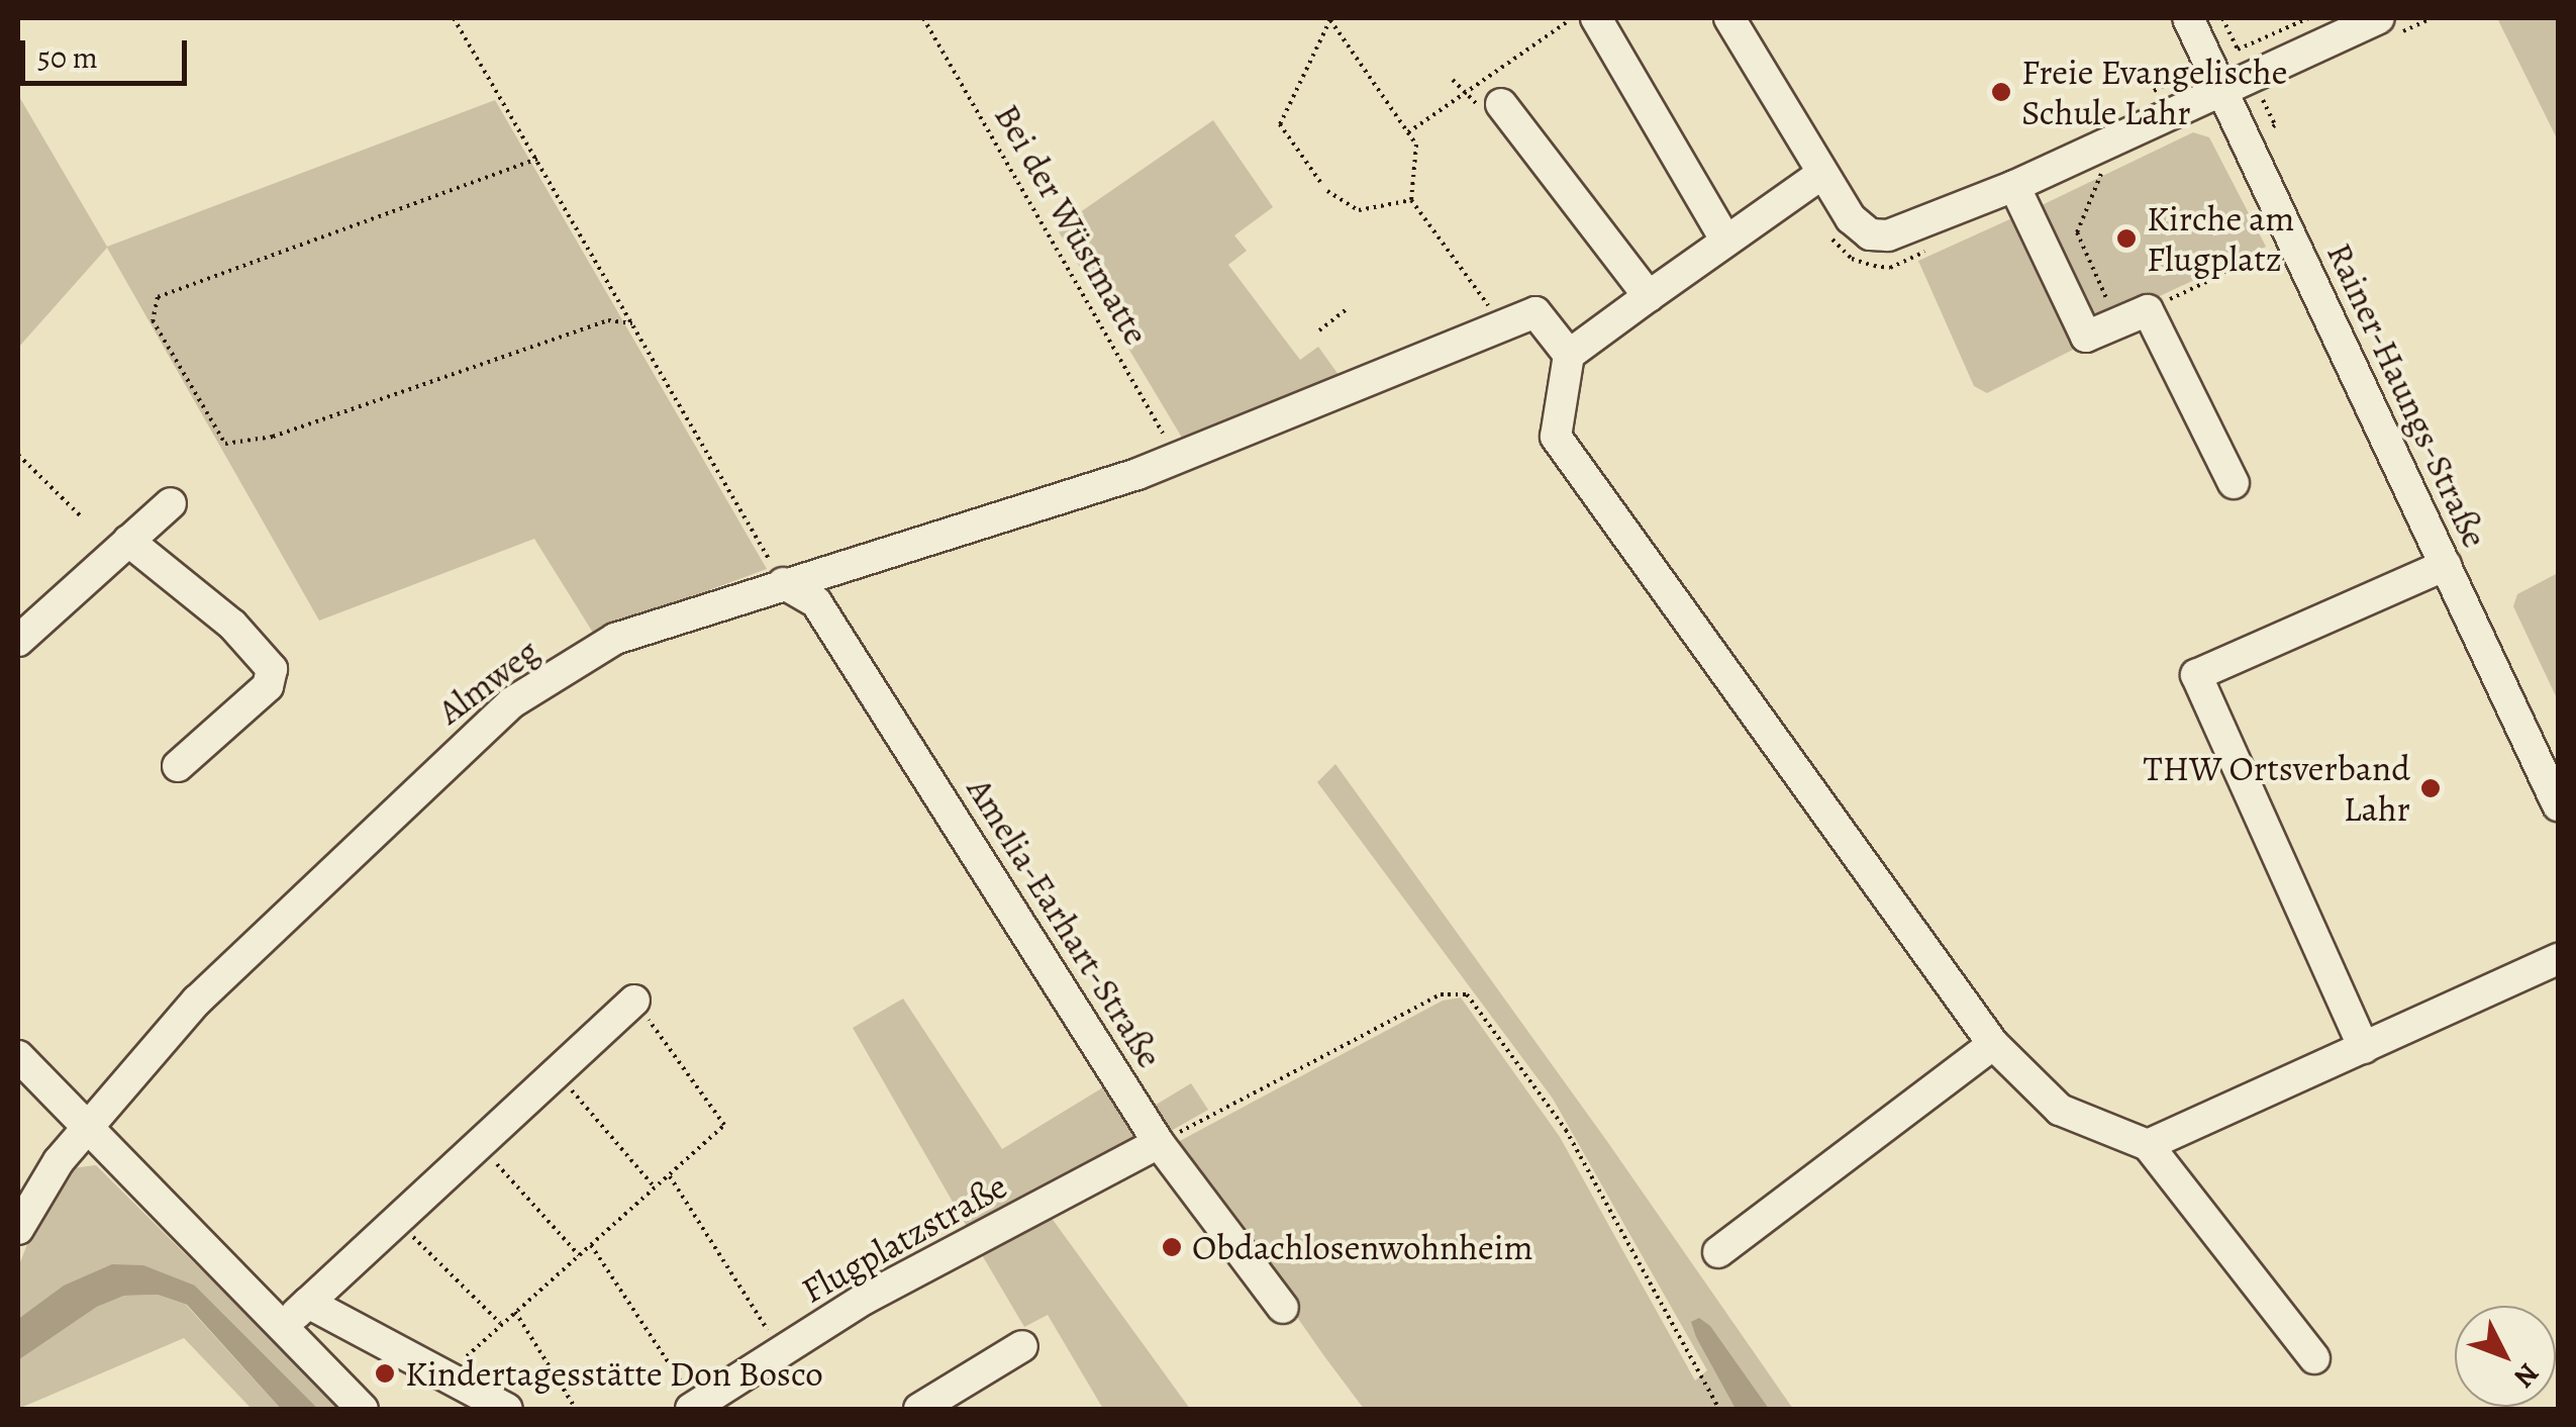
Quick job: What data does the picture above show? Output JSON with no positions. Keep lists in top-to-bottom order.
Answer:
{
  "streets": {
    "street": [
      "Rainer-Haungs-Straße",
      "Almweg",
      "Amelia-Earhart-Straße",
      "Flugplatzstraße"
    ],
    "path": ["Bei der Wüstmatte"]
  },
  "crossings": [
    ["Bei der Wüstmatte", "Almweg"],
    ["Almweg", "Amelia-Earhart-Straße"],
    ["Amelia-Earhart-Straße", "Flugplatzstraße"]
  ],
  "places": [
    "Freie Evangelische Schule Lahr",
    "Kirche am Flugplatz",
    "THW Ortsverband Lahr",
    "Obdachlosenwohnheim",
    "Kindertagesstätte Don Bosco"
  ],
  "scale_bar": "50 m",
  "north": "bottom right"
}
